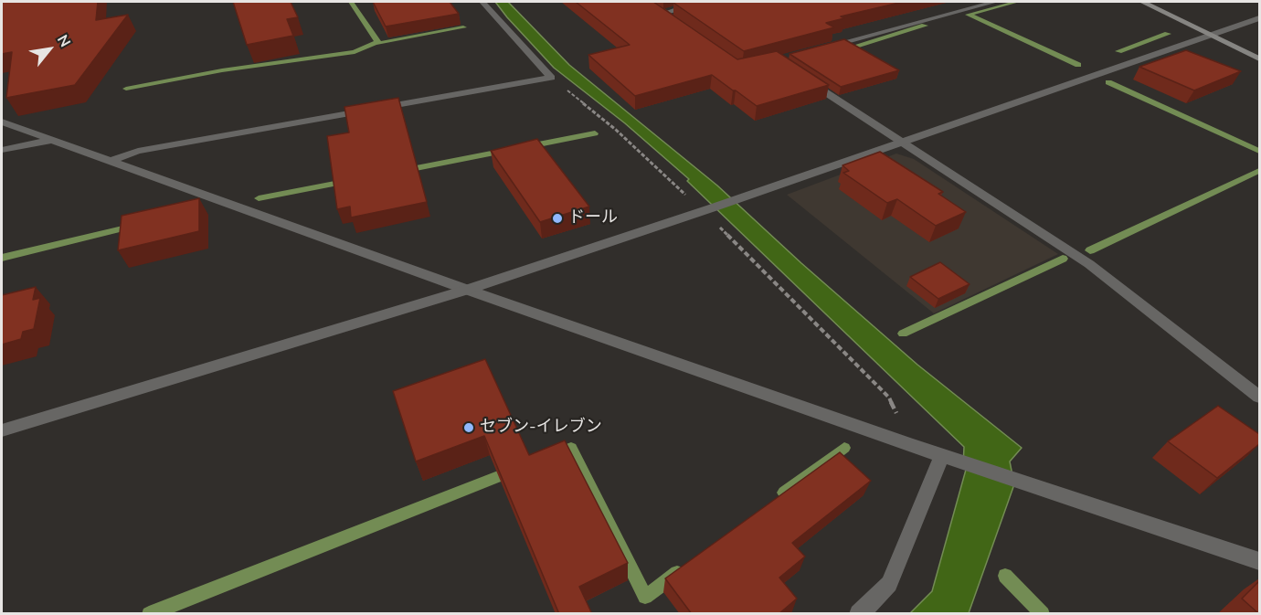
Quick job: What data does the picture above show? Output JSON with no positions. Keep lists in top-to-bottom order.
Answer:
{
  "places": ["ドール", "セブン-イレブン"],
  "north": "top right"
}
